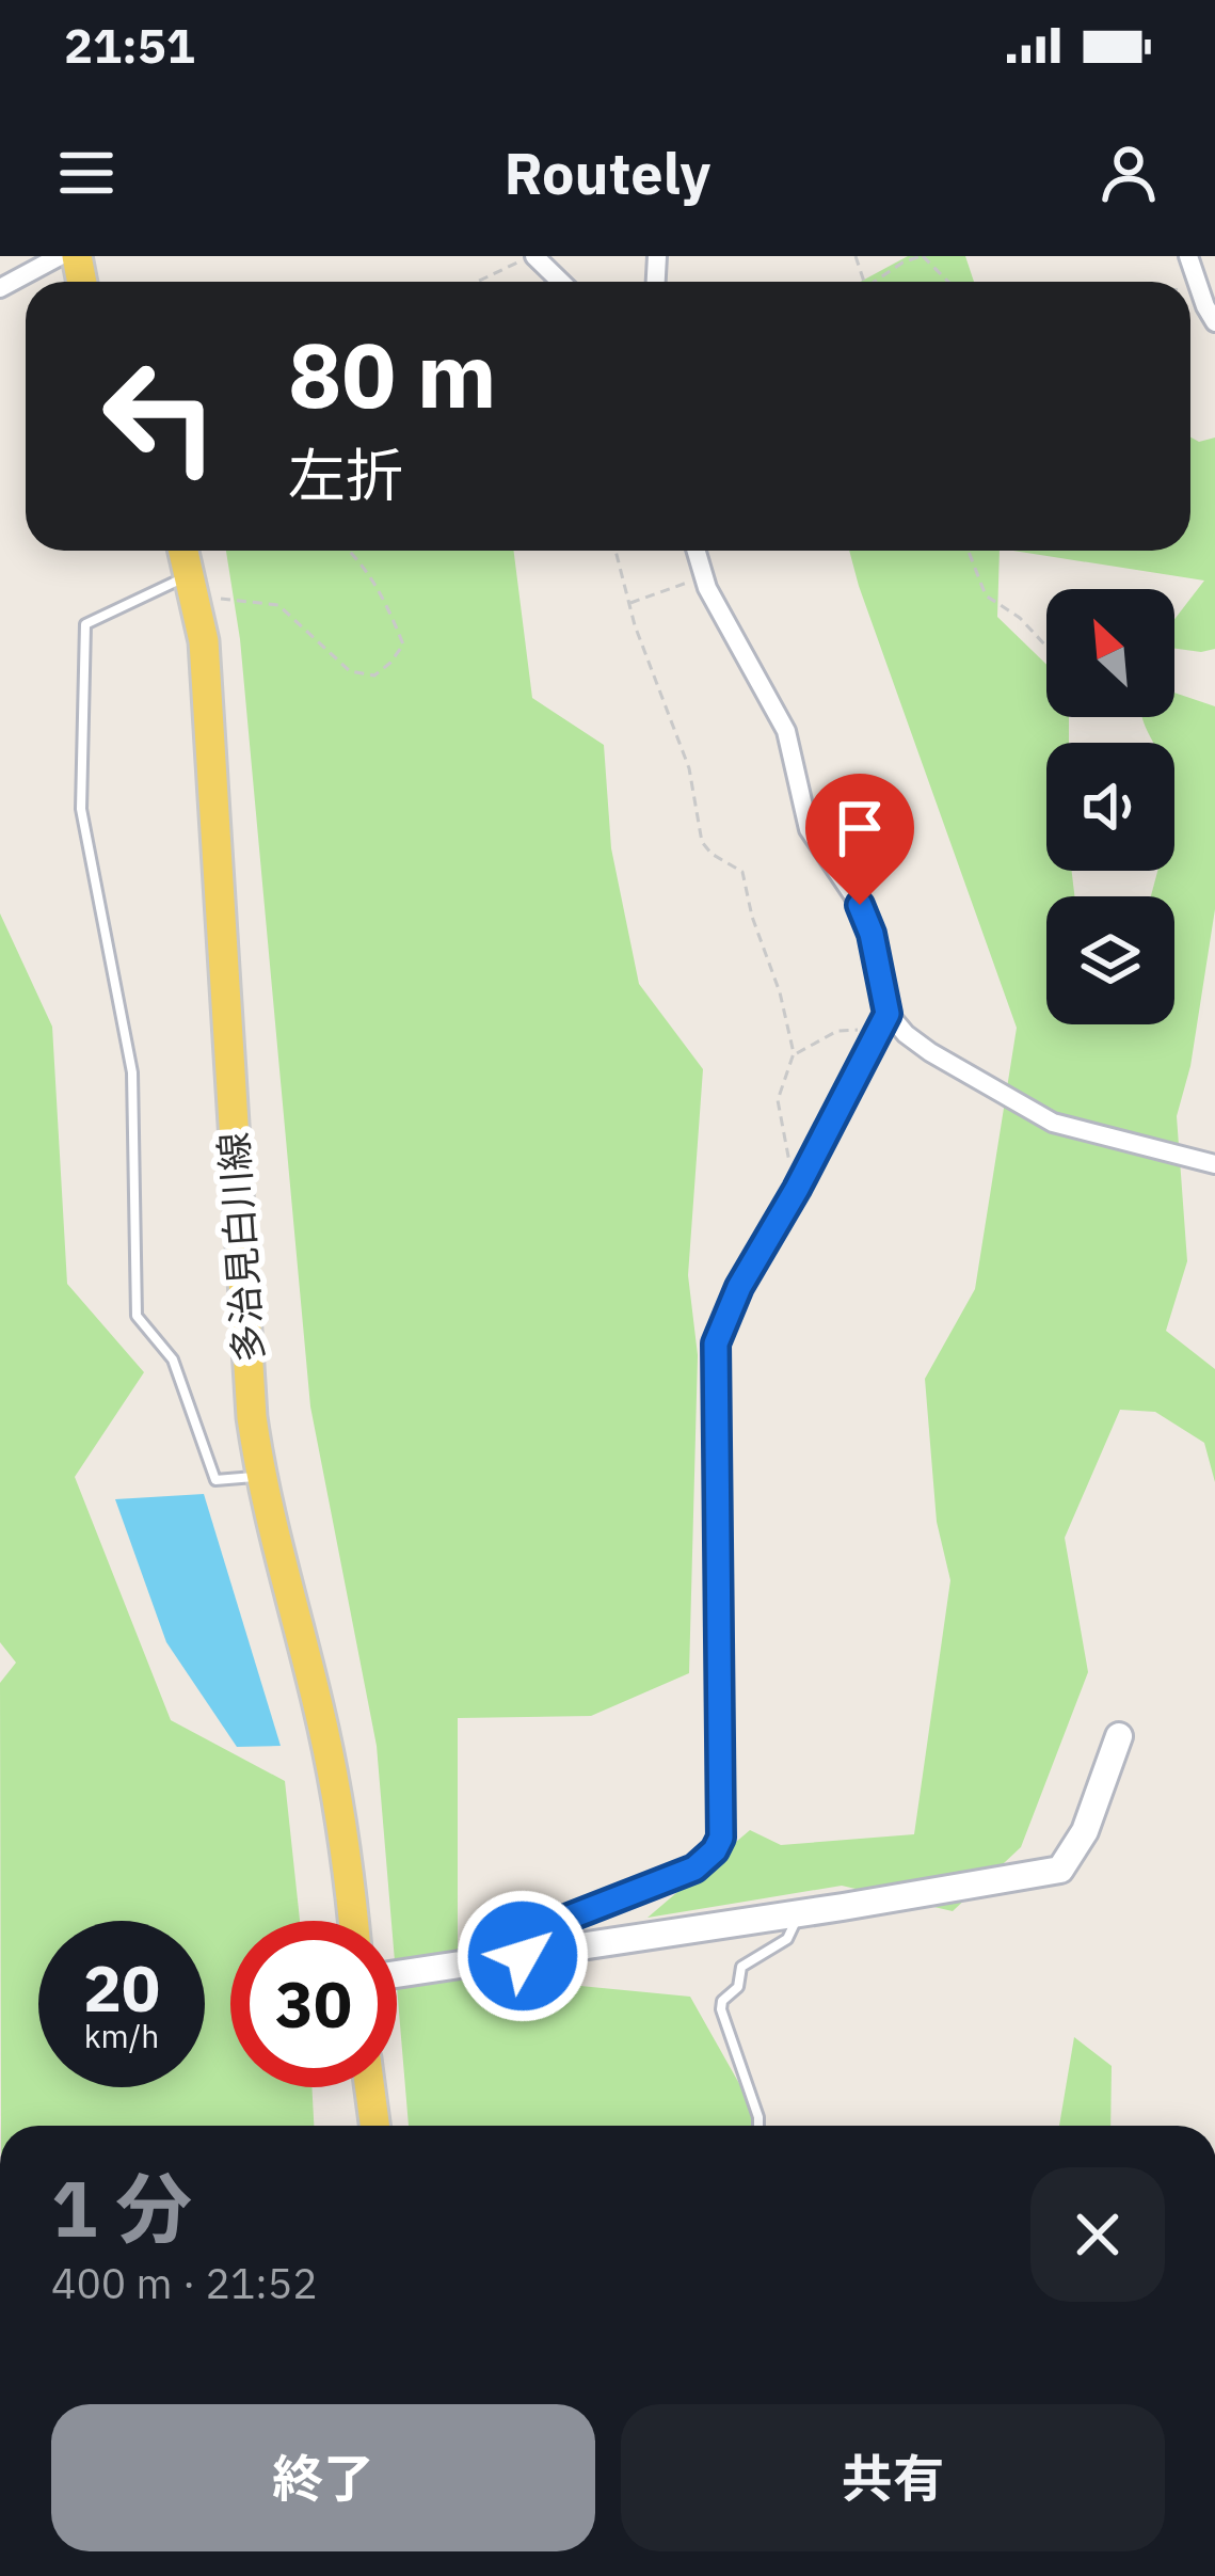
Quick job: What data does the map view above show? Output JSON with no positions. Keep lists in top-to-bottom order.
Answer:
{
  "streets": {
    "main road": ["多治見白川線"]
  },
  "north": "top left",
  "page": {
    "status": "21:51",
    "header": "Routely",
    "turn": ["80 m", "左折"],
    "speed": "20 km/h",
    "limit": "30",
    "heading": ["1 分", "400 m · 21:52"],
    "buttons": ["終了", "共有"]
  }
}
